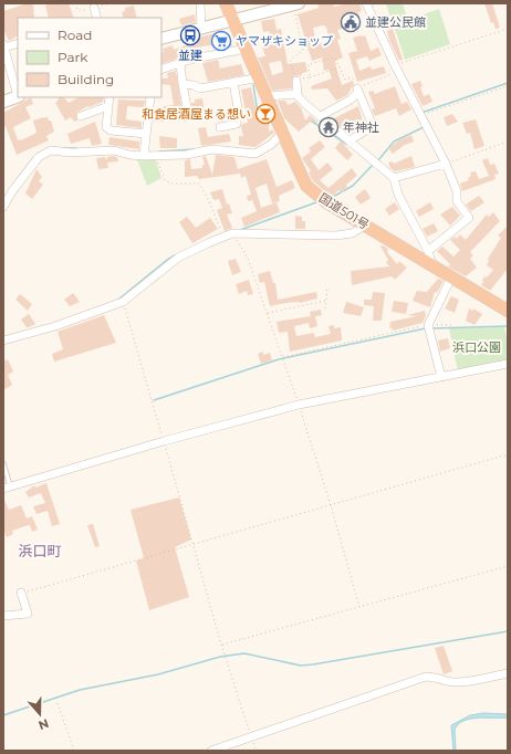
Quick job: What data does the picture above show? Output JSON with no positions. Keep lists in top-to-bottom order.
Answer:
{
  "streets": {
    "highway": ["国道501号"]
  },
  "districts": ["浜口町"],
  "parks": ["浜口公園"],
  "places": {
    "public building": ["並建公民館"],
    "bus stop": ["並建"],
    "supermarket": ["ヤマザキショップ"],
    "bar": ["和食居酒屋まる想い"],
    "temple": ["年神社"]
  },
  "legend": ["Road", "Park", "Building"],
  "north": "bottom"
}
